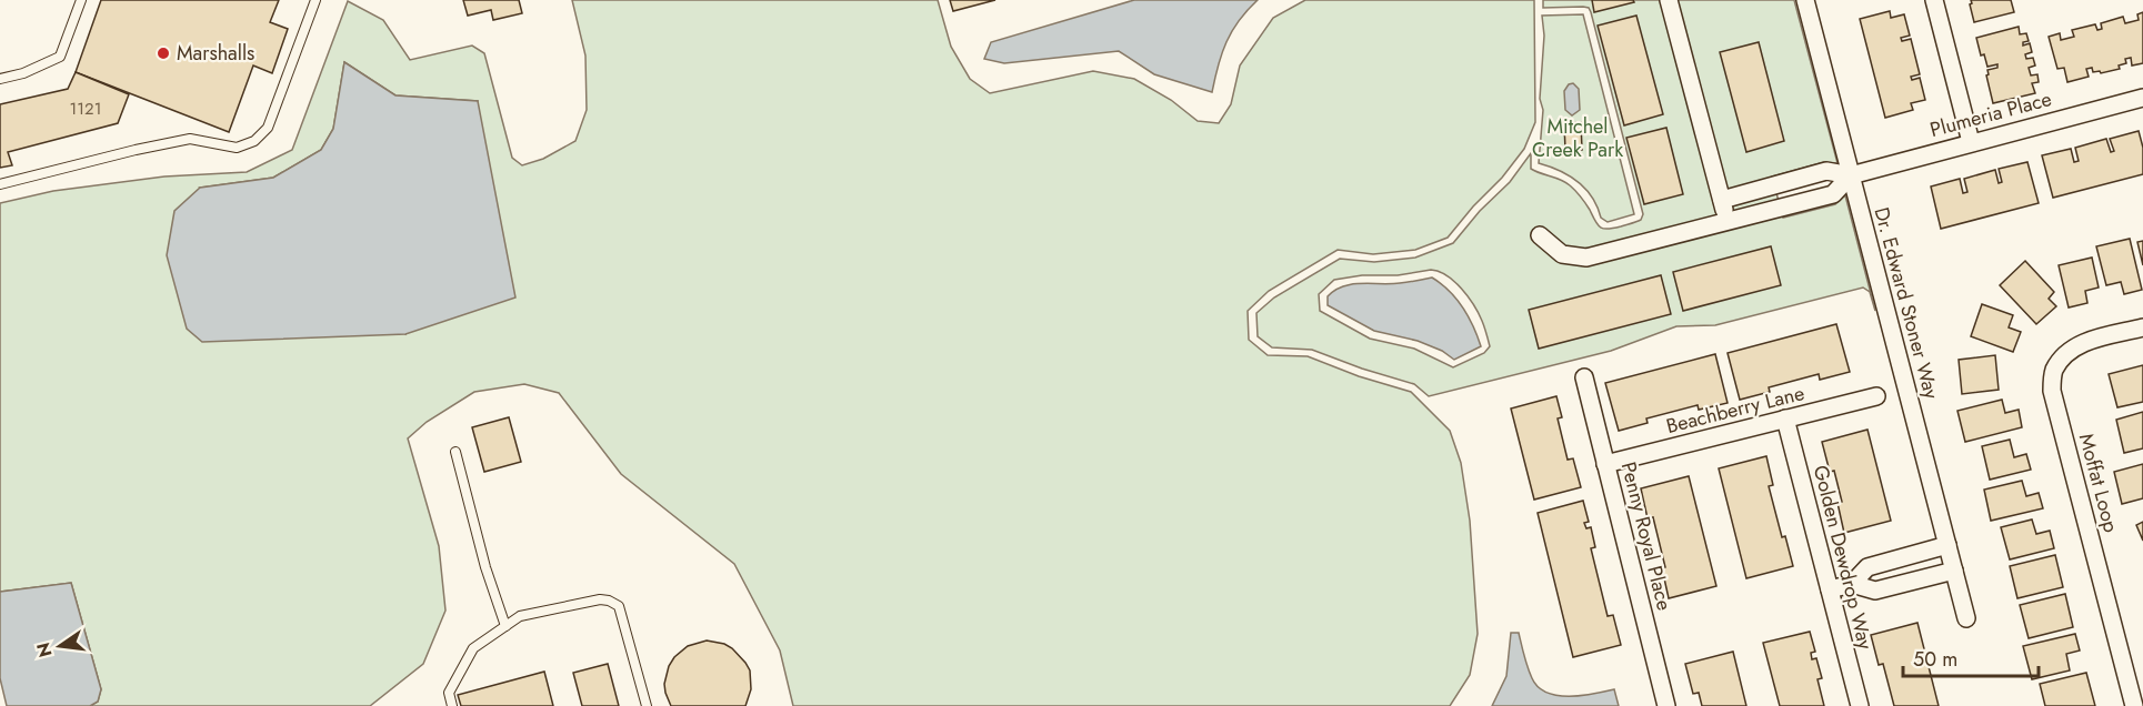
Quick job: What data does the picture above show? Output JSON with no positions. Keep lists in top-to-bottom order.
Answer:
{
  "streets": {
    "street": [
      "Plumeria Place",
      "Dr. Edward Stoner Way",
      "Beachberry Lane",
      "Moffat Loop",
      "Penny Royal Place",
      "Golden Dewdrop Way"
    ]
  },
  "crossings": [
    ["Plumeria Place", "Dr. Edward Stoner Way"],
    ["Beachberry Lane", "Penny Royal Place"],
    ["Beachberry Lane", "Golden Dewdrop Way"]
  ],
  "parks": ["Mitchel Creek Park"],
  "places": ["Marshalls"],
  "house_numbers": ["1121"],
  "scale_bar": "50 m",
  "north": "left"
}
